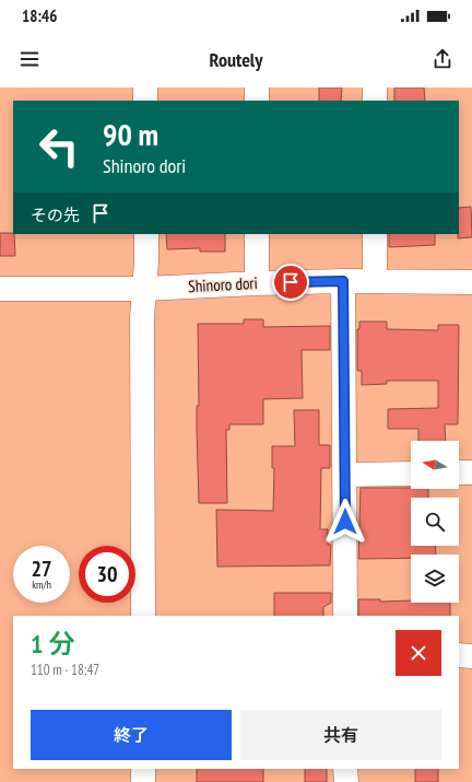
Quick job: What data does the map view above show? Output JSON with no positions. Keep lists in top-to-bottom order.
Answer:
{
  "streets": {
    "street": ["Shinoro dori"]
  },
  "north": "left",
  "page": {
    "status": "18:46",
    "header": "Routely",
    "turn": ["90 m", "Shinoro dori"],
    "then": "その先",
    "speed": "27 km/h",
    "limit": "30",
    "heading": ["1 分", "110 m · 18:47"],
    "buttons": ["終了", "共有"]
  }
}
